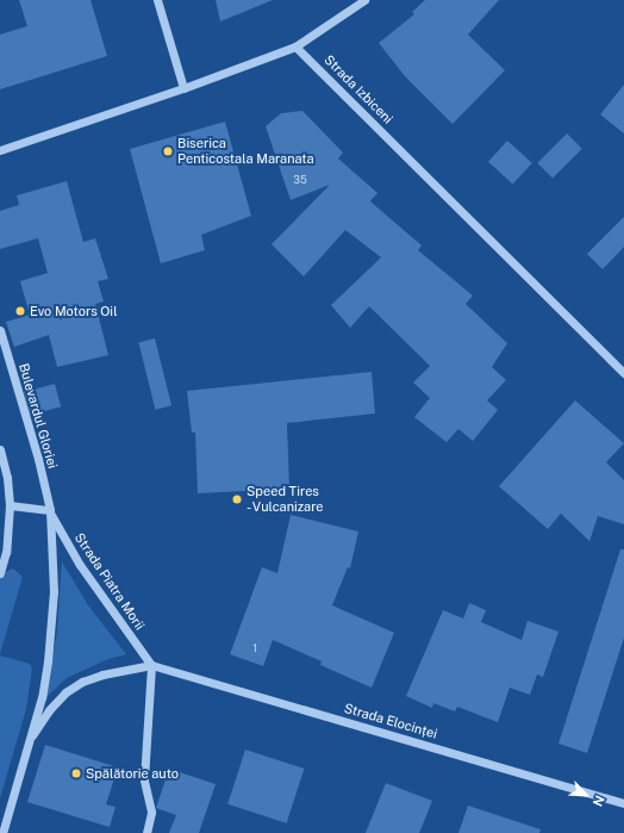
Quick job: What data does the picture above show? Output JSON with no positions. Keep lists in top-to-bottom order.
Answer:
{
  "streets": {
    "street": [
      "Strada Izbiceni",
      "Bulevardul Gloriei",
      "Strada Piatra Morii",
      "Strada Elocinței"
    ]
  },
  "crossings": [
    ["Bulevardul Gloriei", "Strada Piatra Morii"],
    ["Strada Piatra Morii", "Strada Elocinței"]
  ],
  "places": [
    "Biserica Penticostala Maranata",
    "Evo Motors Oil",
    "Speed Tires - Vulcanizare",
    "Spălătorie auto"
  ],
  "house_numbers": ["35", "1"],
  "north": "bottom right"
}
